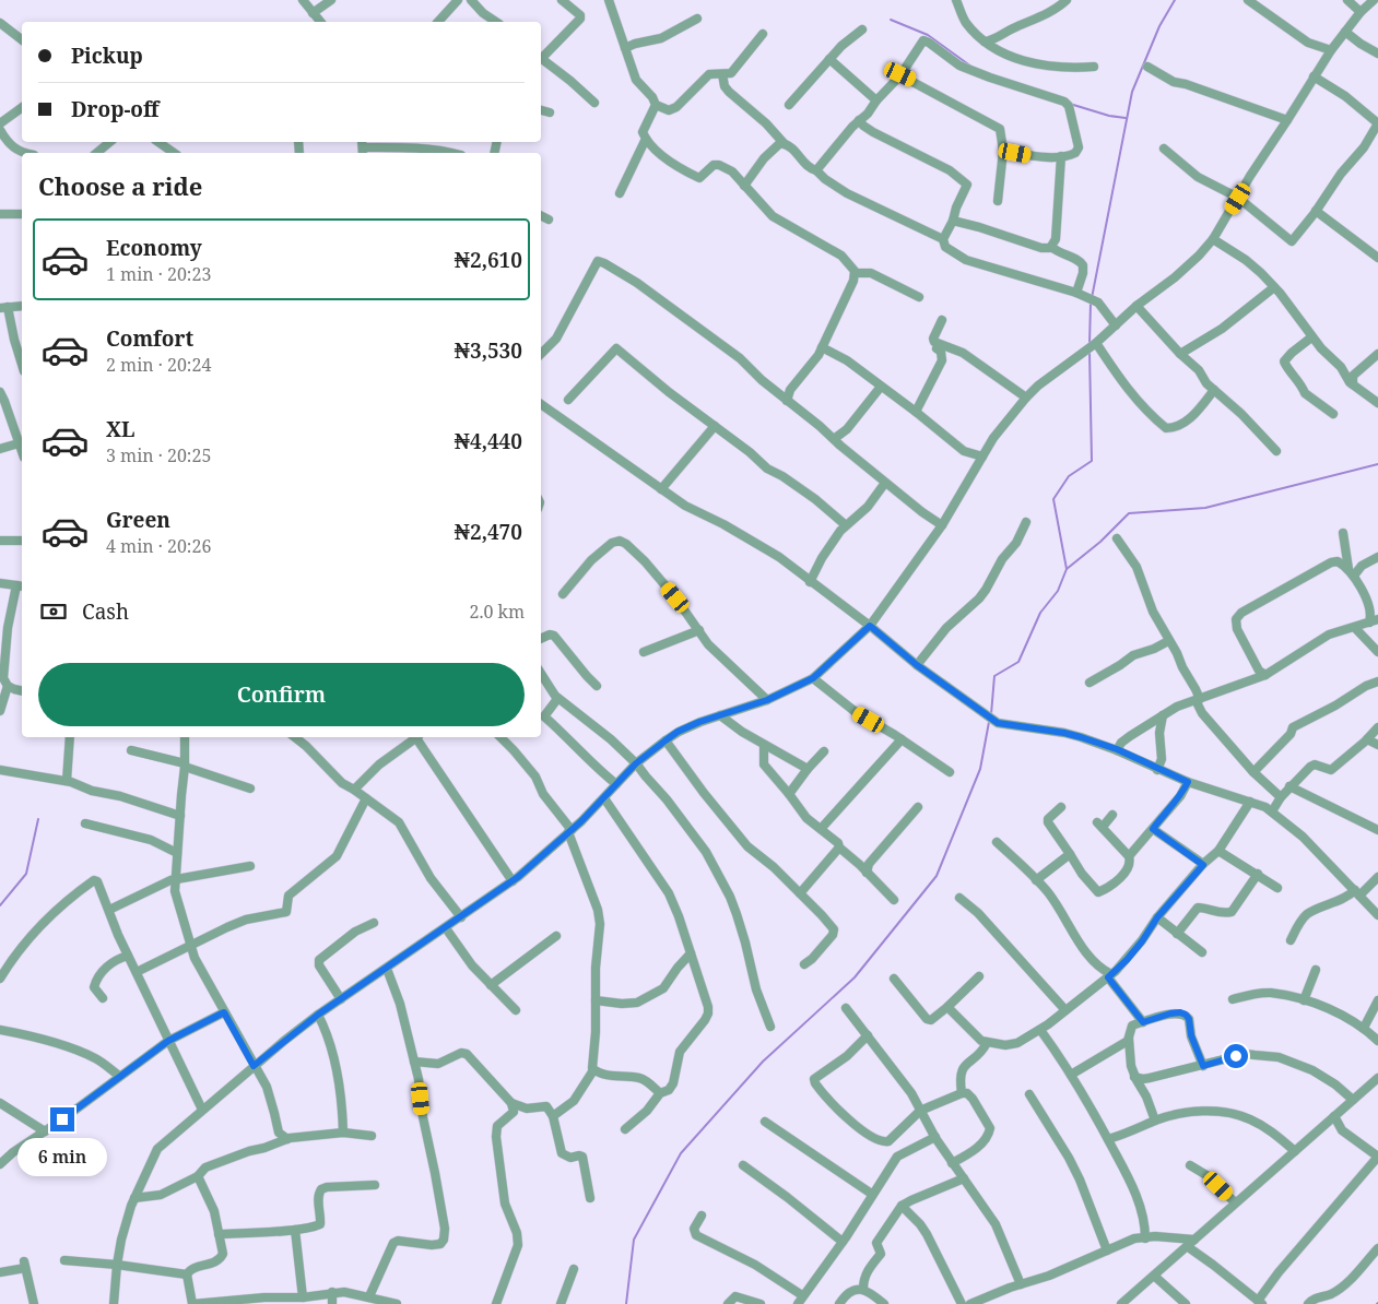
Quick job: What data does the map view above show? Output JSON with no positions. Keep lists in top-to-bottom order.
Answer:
{
  "page": {
    "banner": ["Pickup", "Drop-off"],
    "heading": "Choose a ride",
    "list": [
      {
        "name": "Economy",
        "note": "1 min · 20:23",
        "value": "₦2,610"
      },
      {
        "name": "Comfort",
        "note": "2 min · 20:24",
        "value": "₦3,530"
      },
      {
        "name": "XL",
        "note": "3 min · 20:25",
        "value": "₦4,440"
      },
      {
        "name": "Green",
        "note": "4 min · 20:26",
        "value": "₦2,470"
      }
    ],
    "pay": ["Cash", "2.0 km"],
    "buttons": "Confirm",
    "bubble": "6 min"
  }
}
